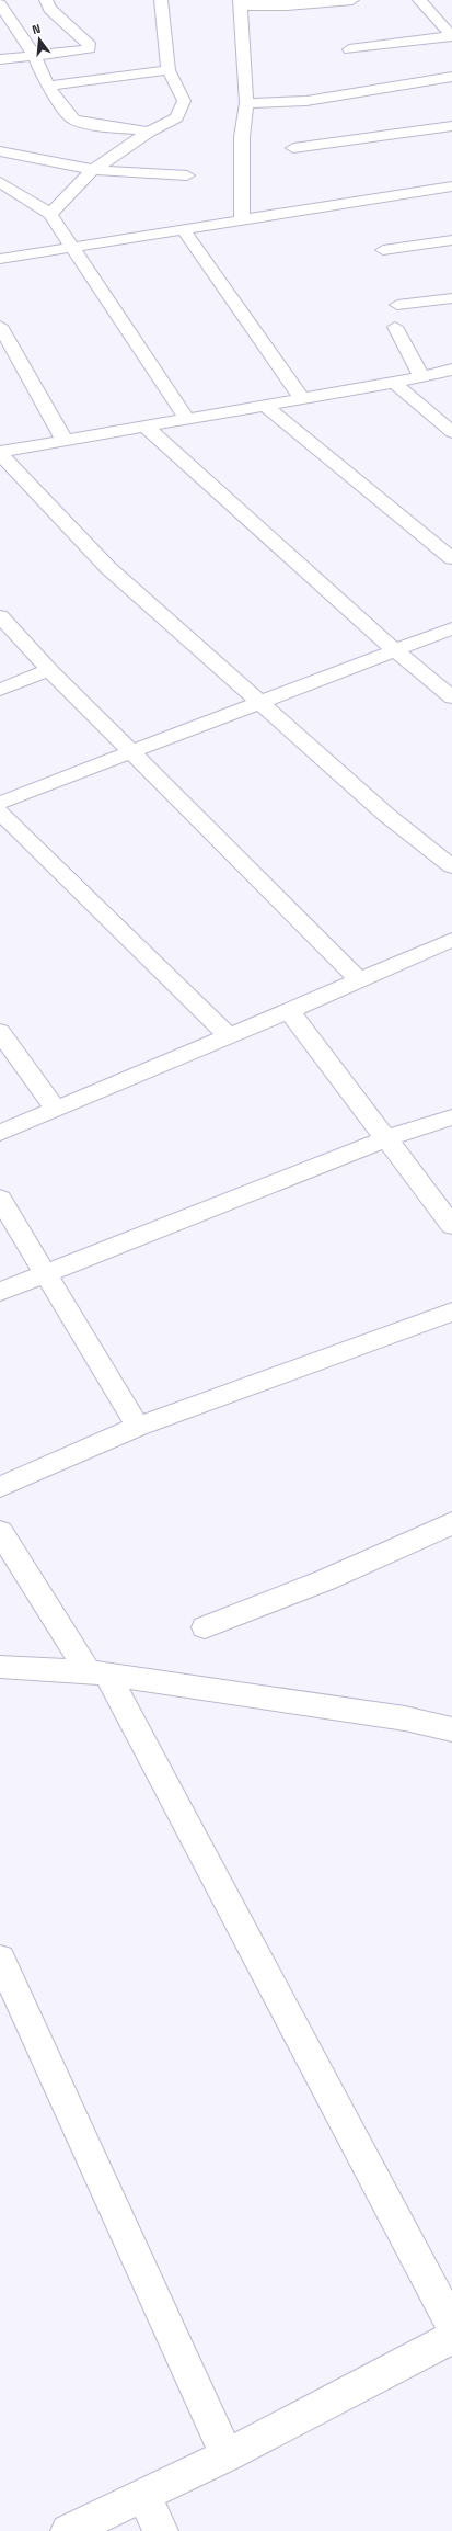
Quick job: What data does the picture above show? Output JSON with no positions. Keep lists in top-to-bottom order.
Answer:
{
  "north": "top"
}
